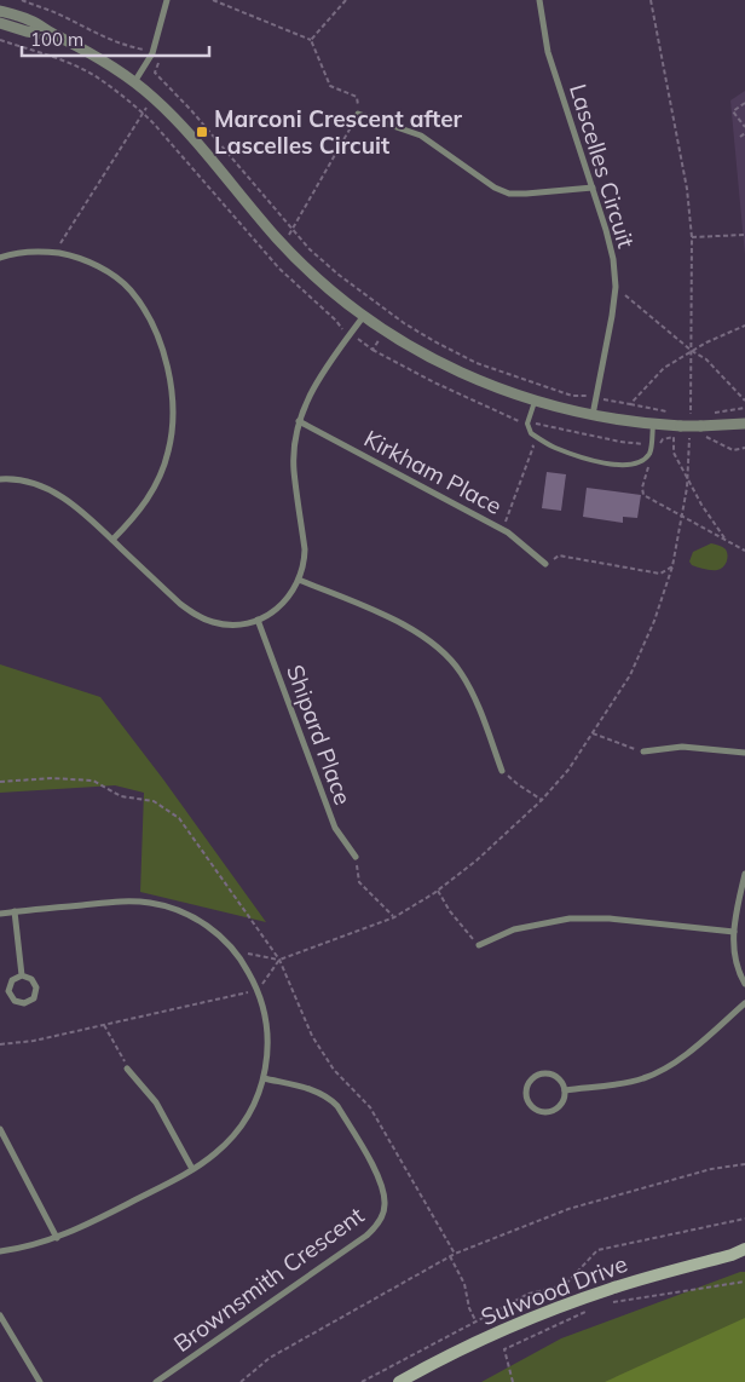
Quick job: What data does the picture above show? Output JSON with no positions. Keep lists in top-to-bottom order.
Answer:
{
  "streets": {
    "main road": ["Sulwood Drive"],
    "street": [
      "Lascelles Circuit",
      "Kirkham Place",
      "Shipard Place",
      "Brownsmith Crescent"
    ]
  },
  "places": {
    "transit": ["Marconi Crescent after Lascelles Circuit"]
  },
  "scale_bar": "100 m"
}
